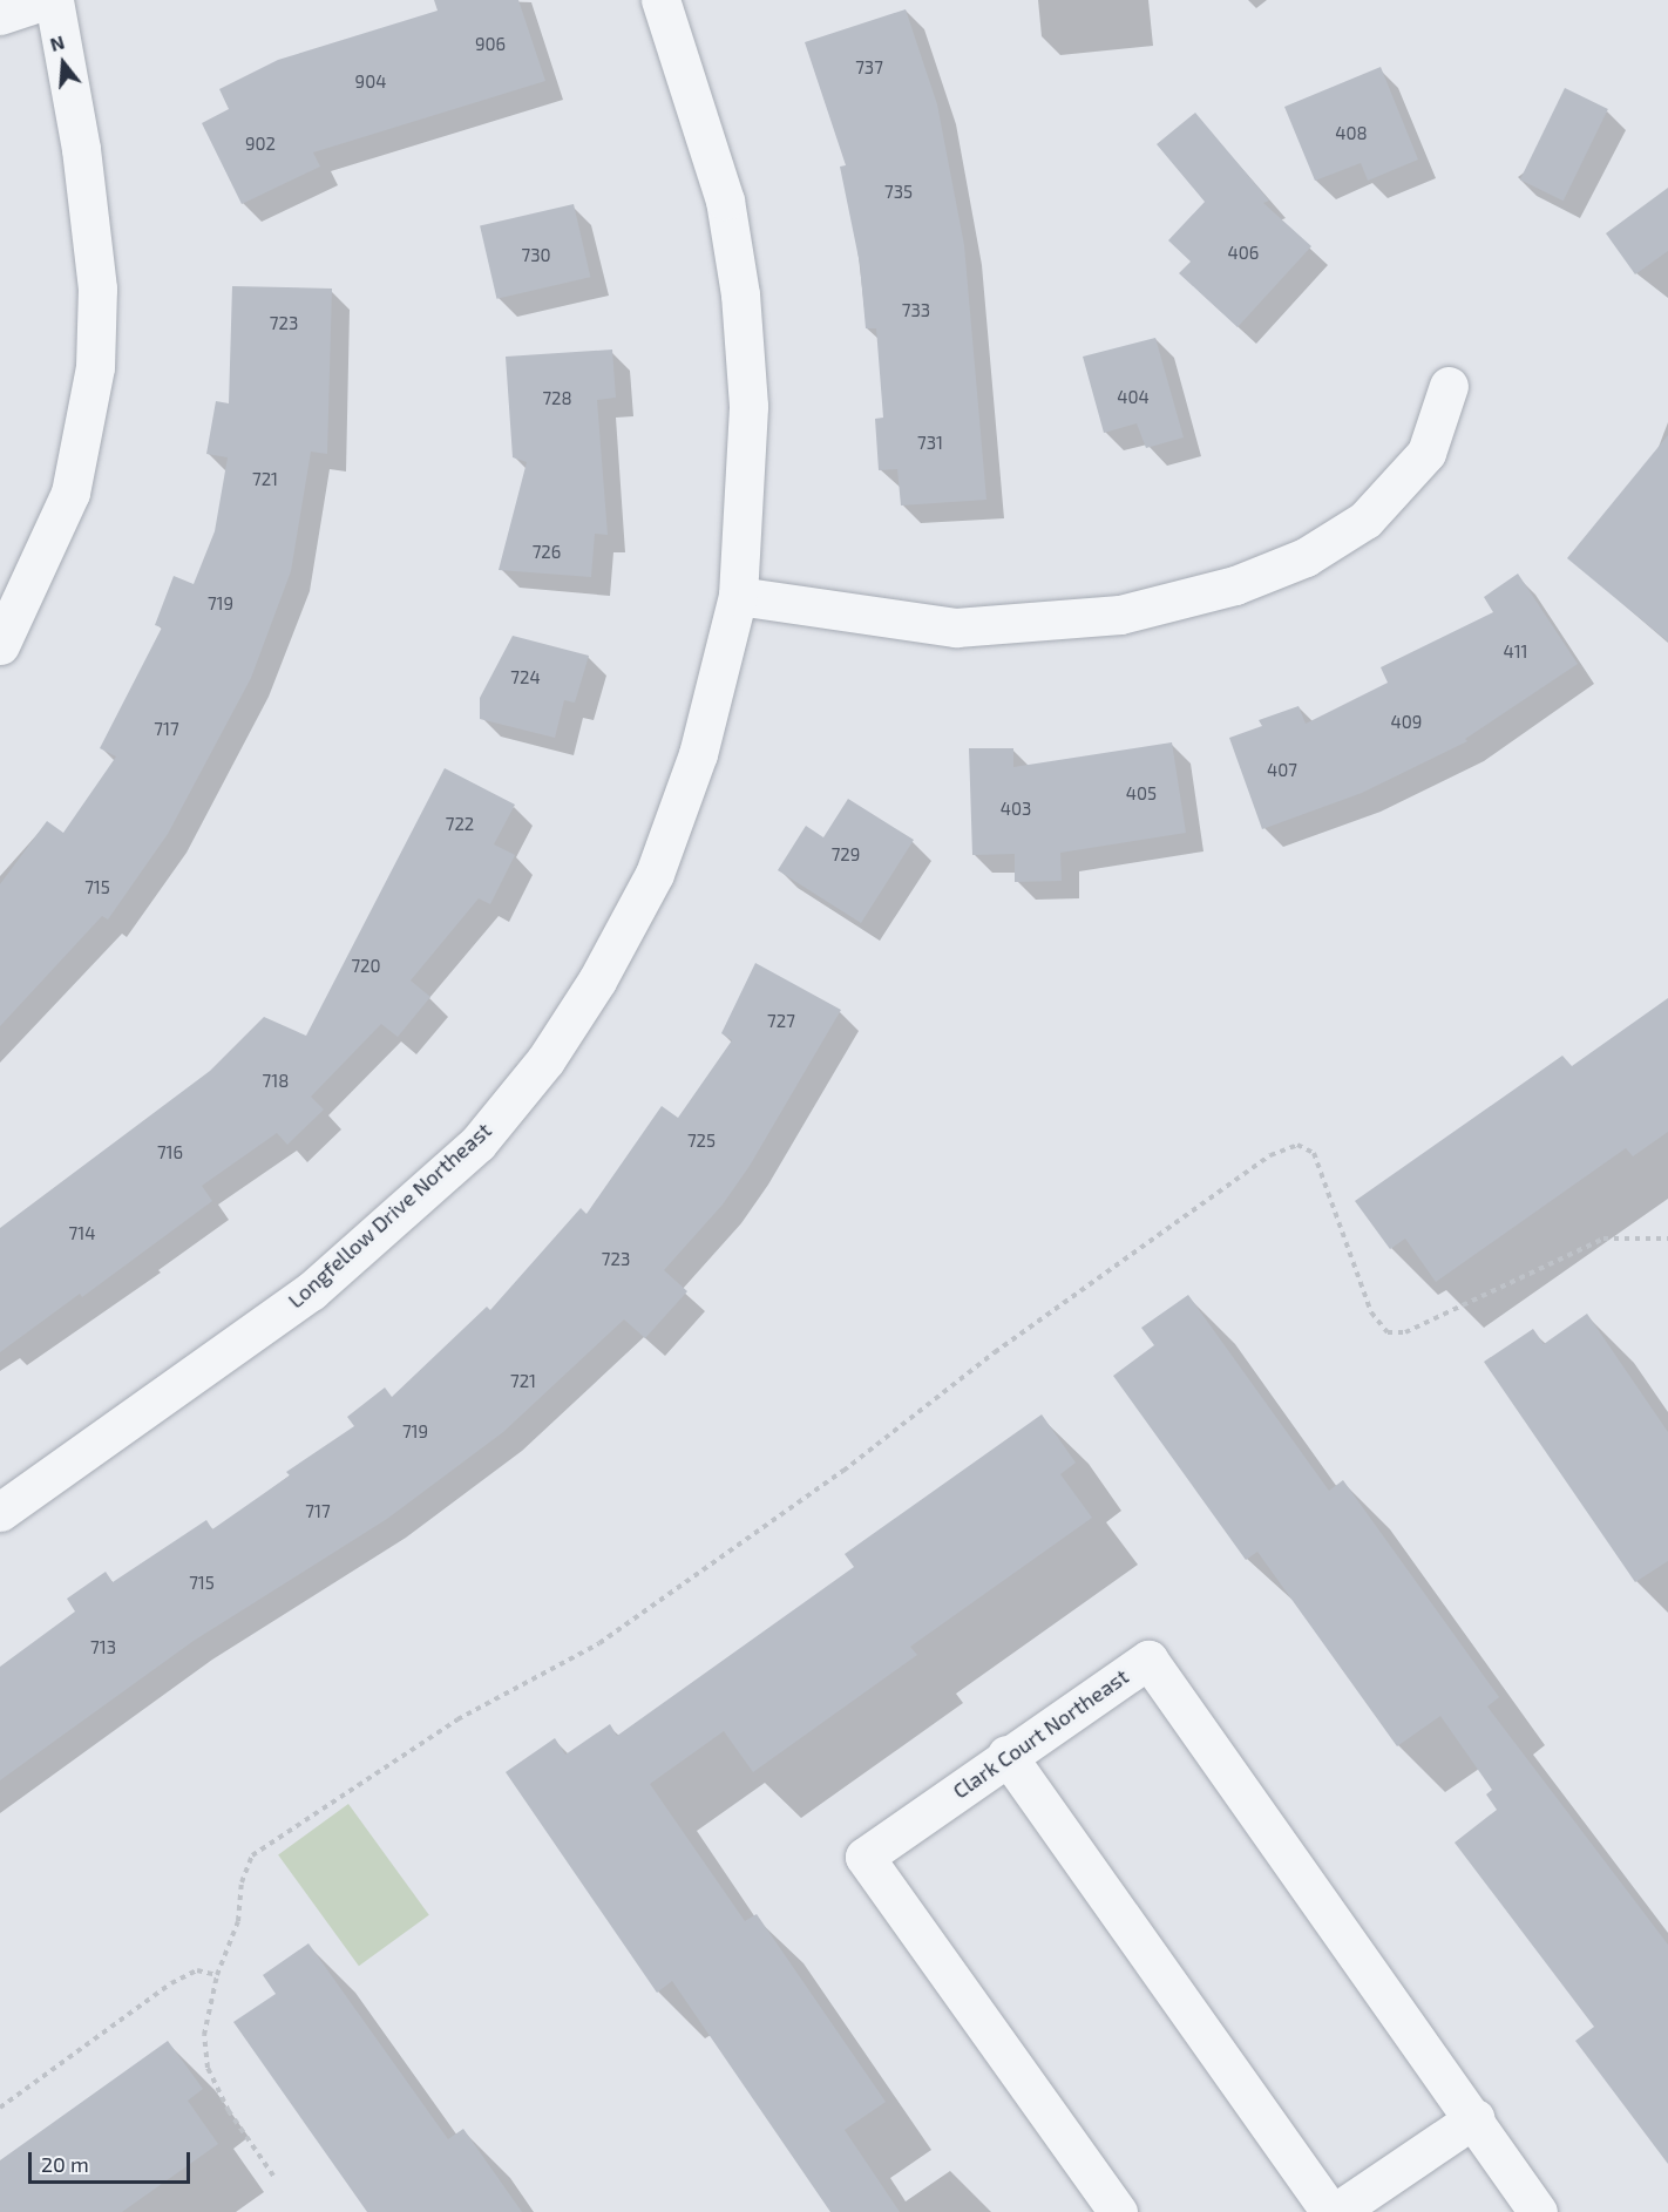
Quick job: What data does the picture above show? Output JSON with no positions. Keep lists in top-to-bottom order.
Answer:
{
  "streets": {
    "street": ["Longfellow Drive Northeast", "Clark Court Northeast"]
  },
  "house_numbers": [
    "906",
    "737",
    "904",
    "408",
    "902",
    "735",
    "406",
    "730",
    "733",
    "723",
    "404",
    "728",
    "731",
    "721",
    "726",
    "719",
    "411",
    "724",
    "409",
    "717",
    "407",
    "405",
    "403",
    "722",
    "729",
    "715",
    "720",
    "727",
    "718",
    "725",
    "716",
    "714",
    "723",
    "721",
    "719",
    "717",
    "715",
    "713"
  ],
  "scale_bar": "20 m",
  "north": "top"
}
